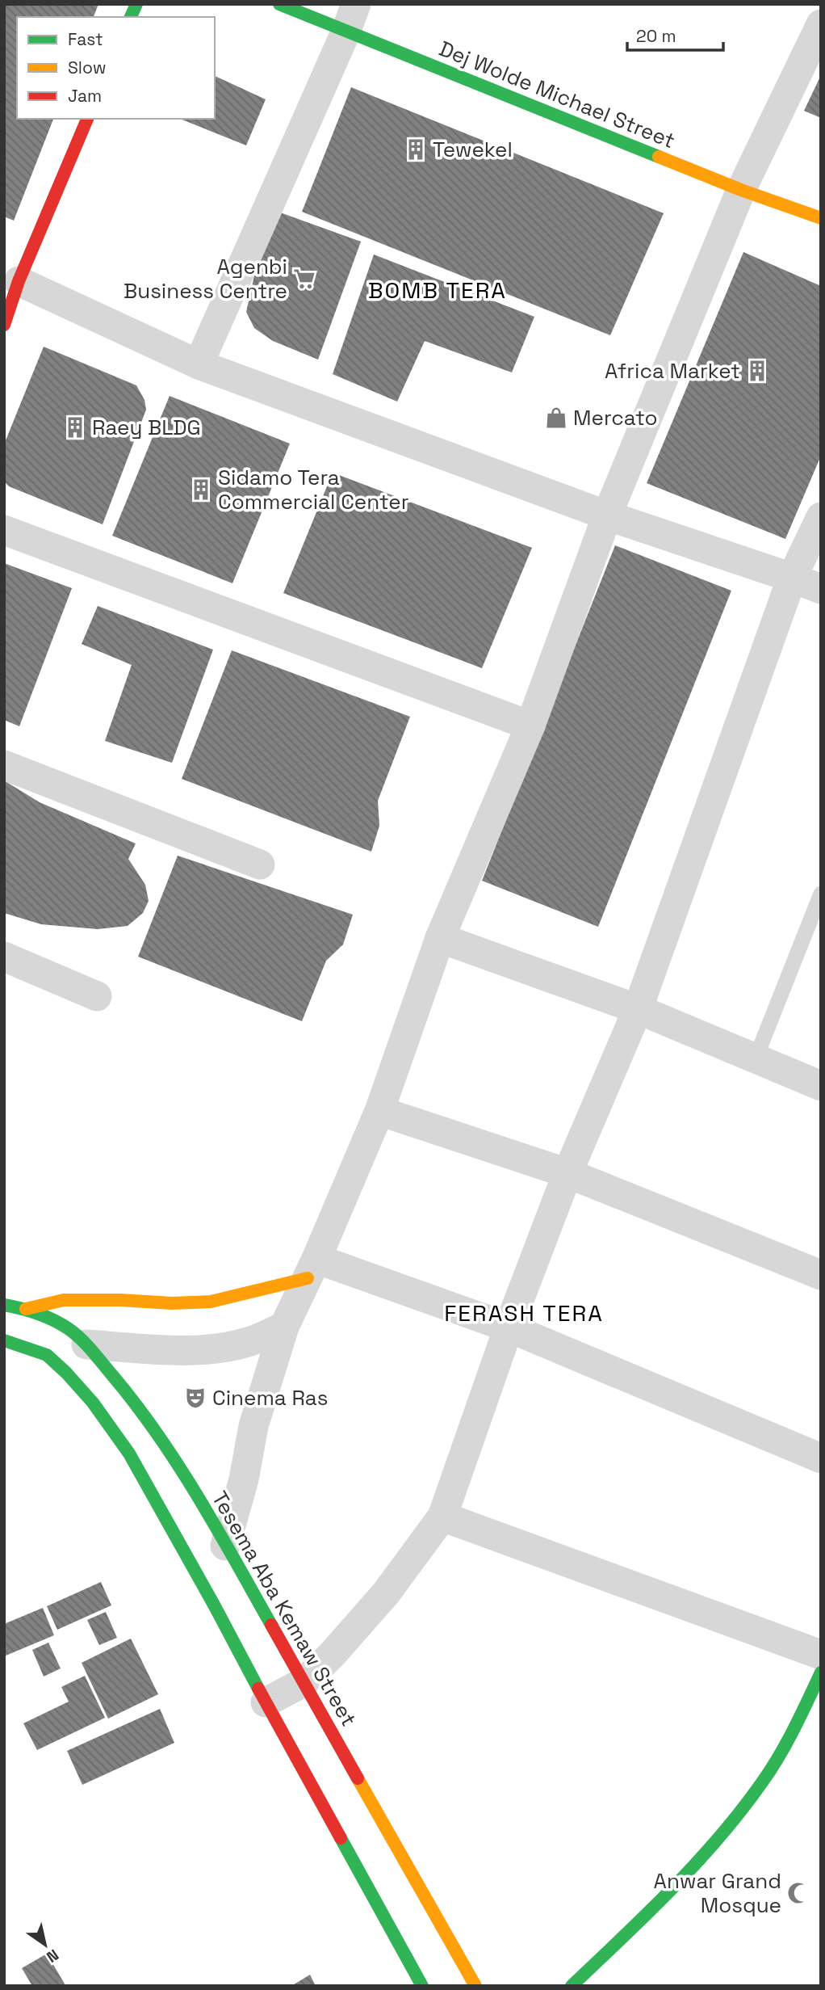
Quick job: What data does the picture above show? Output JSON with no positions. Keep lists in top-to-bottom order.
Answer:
{
  "streets": {
    "main road": ["Dej Wolde Michael Street", "Tesema Aba Kemaw Street"]
  },
  "districts": ["BOMB TERA", "FERASH TERA"],
  "places": {
    "building": [
      "Tewekel",
      "Africa Market",
      "Raey BLDG",
      "Sidamo Tera Commercial Center"
    ],
    "supermarket": ["Agenbi Business Centre"],
    "shop": ["Mercato"],
    "theatre": ["Cinema Ras"],
    "mosque": ["Anwar Grand Mosque"]
  },
  "legend": ["Fast", "Slow", "Jam"],
  "scale_bar": "20 m",
  "north": "bottom right"
}
